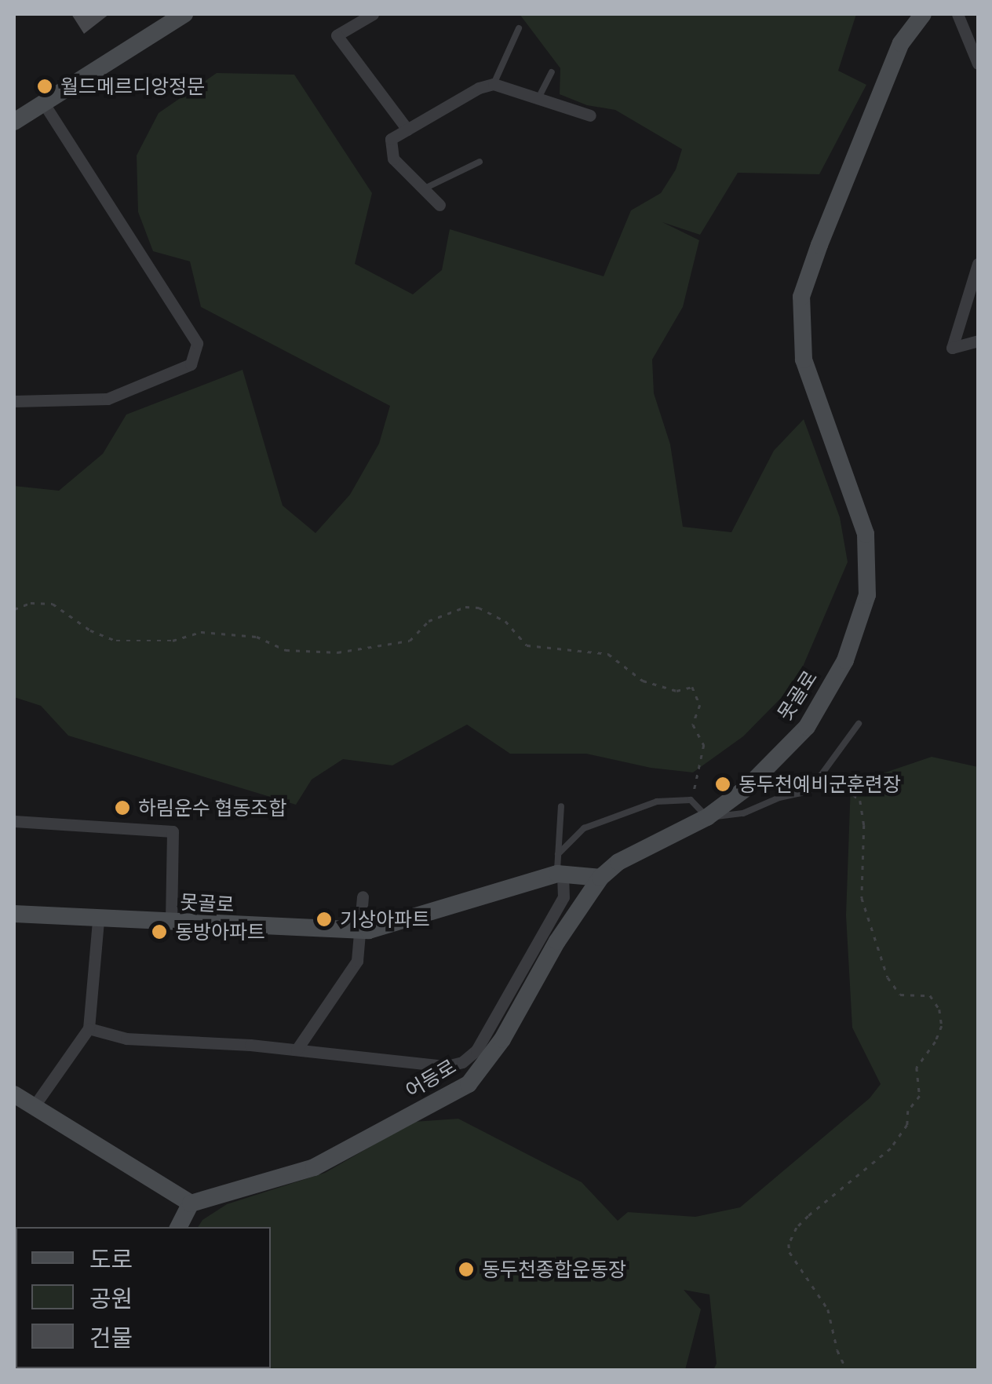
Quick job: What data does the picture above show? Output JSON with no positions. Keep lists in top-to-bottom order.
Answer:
{
  "streets": {
    "street": ["못골로", "어등로"]
  },
  "crossings": [
    ["못골로", "어등로"]
  ],
  "places": [
    "월드메르디앙정문",
    "동두천예비군훈련장",
    "하림운수 협동조합",
    "기상아파트",
    "동방아파트",
    "동두천종합운동장"
  ],
  "legend": ["도로", "공원", "건물"]
}
